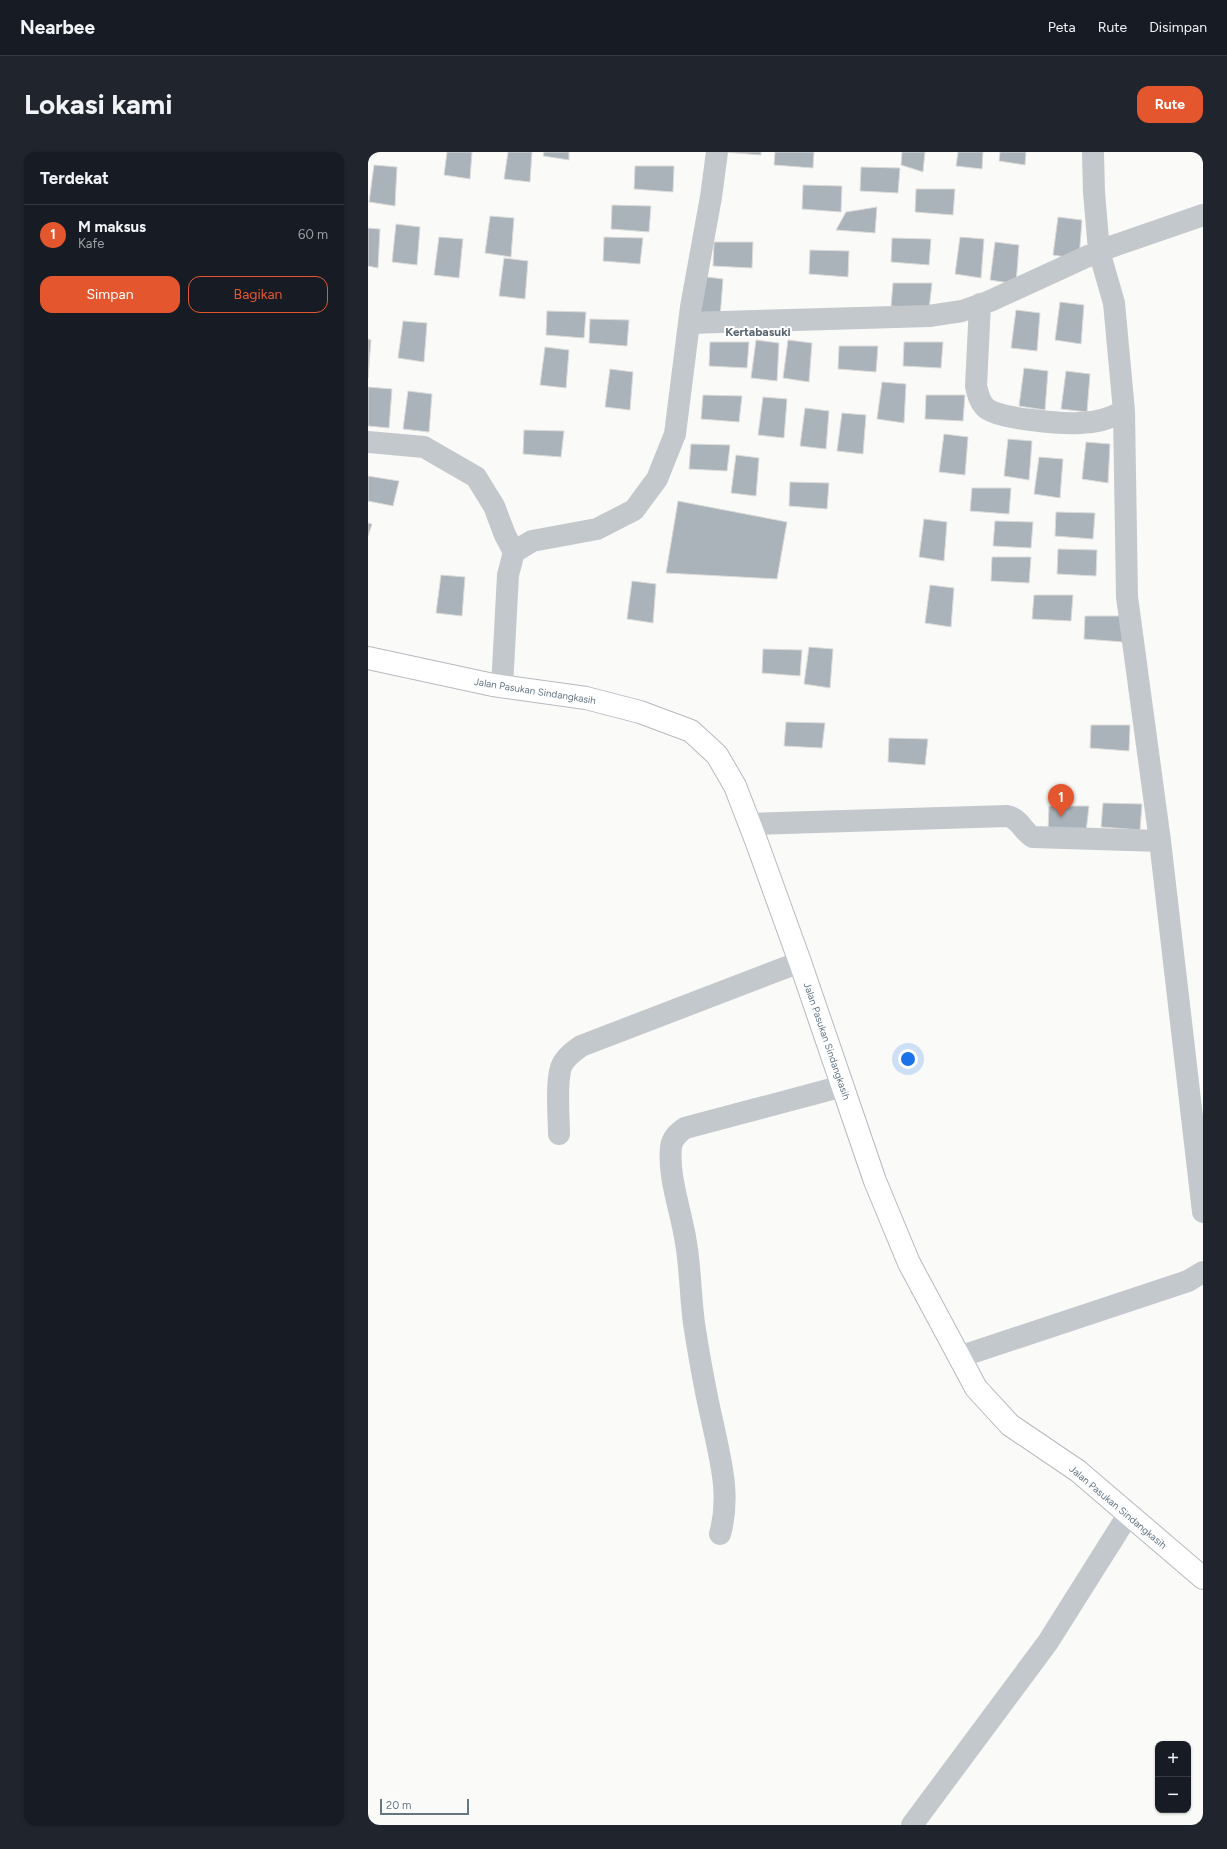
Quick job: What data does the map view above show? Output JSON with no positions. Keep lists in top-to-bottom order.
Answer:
{
  "streets": {
    "main road": ["Jalan Pasukan Sindangkasih"]
  },
  "districts": ["Kertabasuki"],
  "scale_bar": "20 m",
  "page": {
    "header": "Nearbee",
    "nav": ["Peta", "Rute", "Disimpan"],
    "buttons": [
      "Rute",
      ["Simpan", "Bagikan"]
    ],
    "title": "Lokasi kami",
    "heading": "Terdekat",
    "list": [
      {
        "mark": "1",
        "name": "M maksus",
        "note": "Kafe",
        "value": "60 m"
      }
    ],
    "pins": "1",
    "map_buttons": ["+", "−"],
    "scale": "20 m"
  }
}
